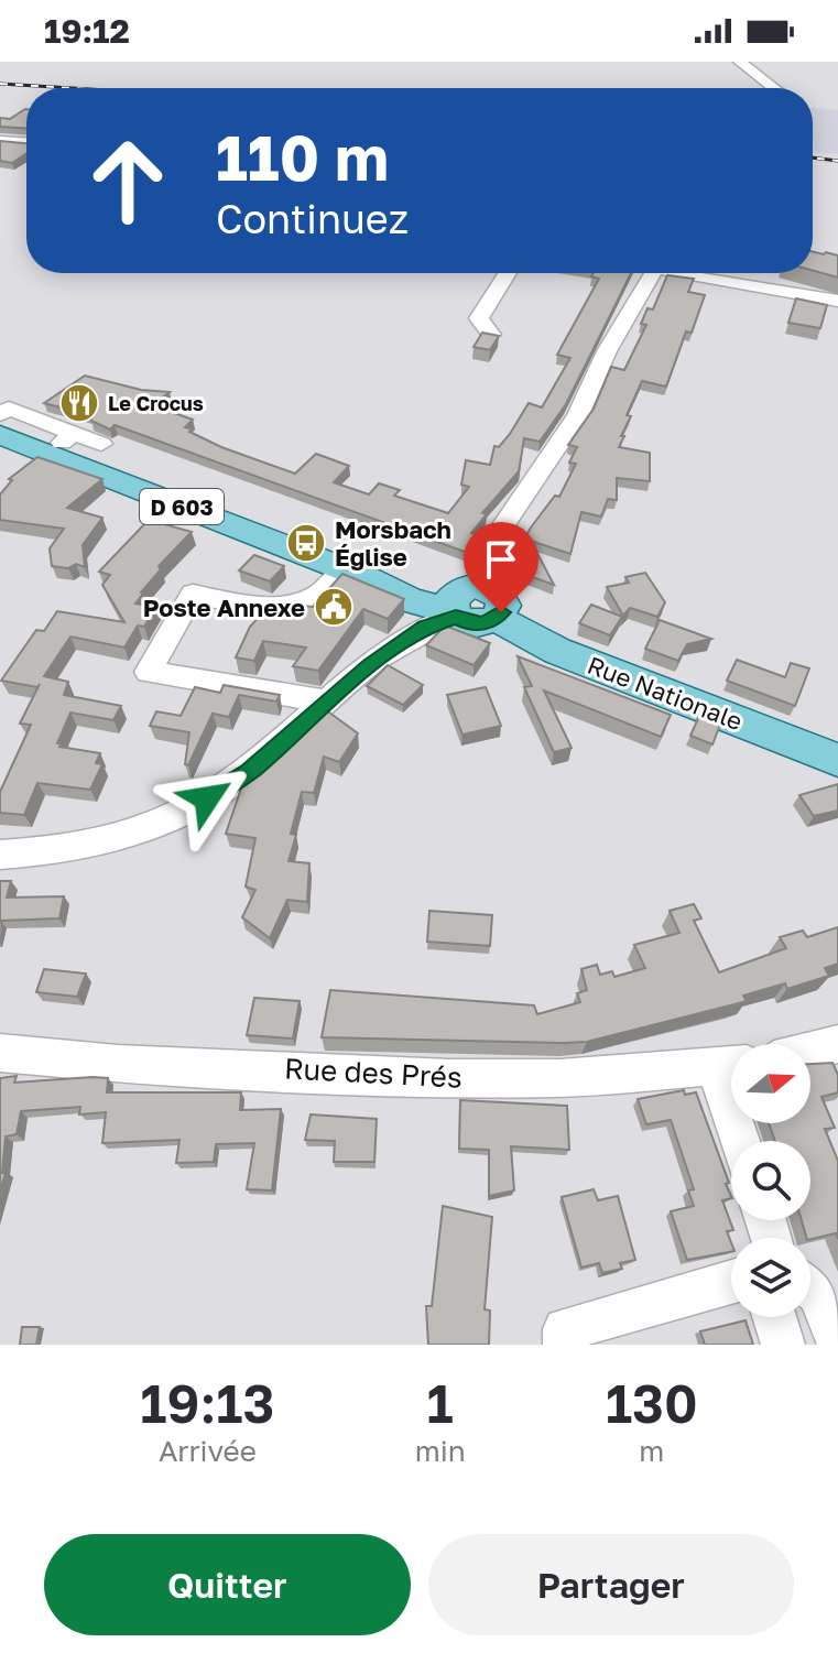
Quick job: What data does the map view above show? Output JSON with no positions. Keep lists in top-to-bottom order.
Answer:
{
  "streets": {
    "main road": ["D 603", "Rue Nationale"],
    "street": ["Rue des Prés"]
  },
  "places": {
    "restaurant": ["Le Crocus"],
    "bus stop": ["Morsbach Église"],
    "public building": ["Poste Annexe"]
  },
  "north": "right",
  "page": {
    "status": "19:12",
    "turn": ["110 m", "Continuez"],
    "eta": [
      "19:13",
      "Arrivée",
      "1",
      "min",
      "130",
      "m"
    ],
    "buttons": ["Quitter", "Partager"]
  }
}
